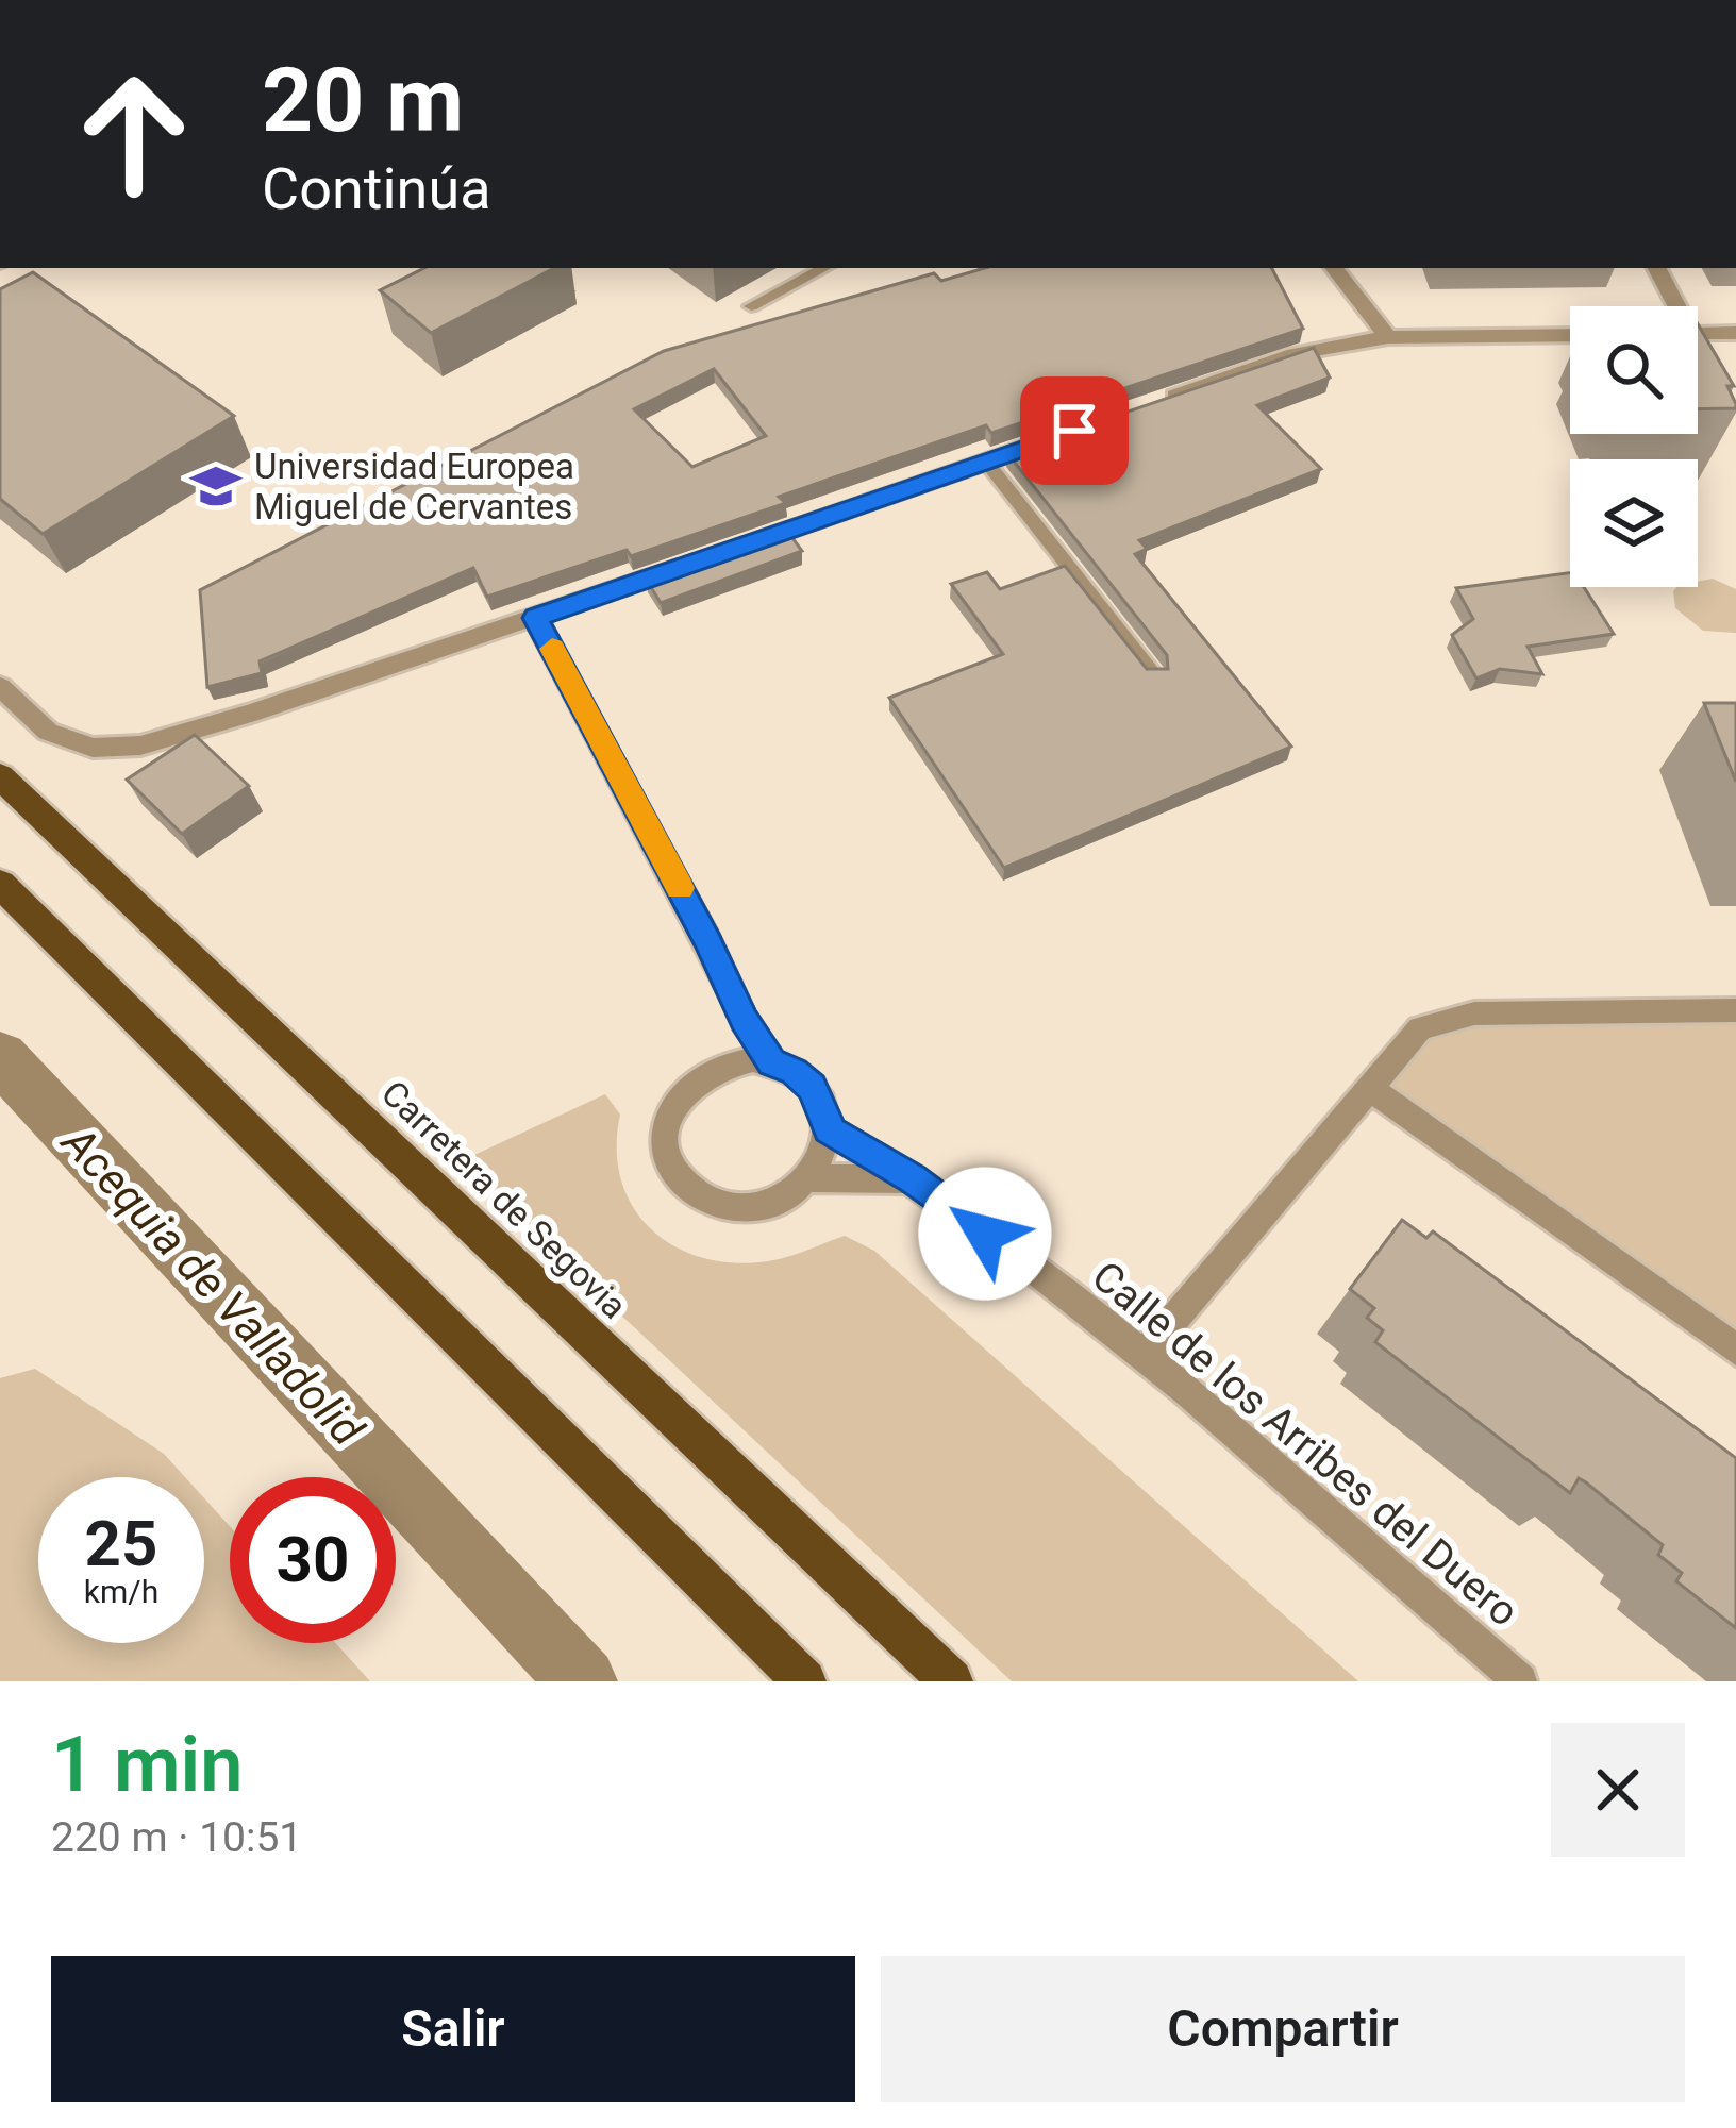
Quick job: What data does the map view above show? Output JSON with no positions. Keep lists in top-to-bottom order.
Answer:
{
  "streets": {
    "main road": ["Carretera de Segovia"],
    "street": ["Calle de los Arribes del Duero"]
  },
  "water": ["Acequia de Valladolid"],
  "places": {
    "school or university": ["Universidad Europea Miguel de Cervantes"]
  },
  "page": {
    "turn": ["20 m", "Continúa"],
    "speed": "25 km/h",
    "limit": "30",
    "heading": ["1 min", "220 m · 10:51"],
    "buttons": ["Salir", "Compartir"]
  }
}
